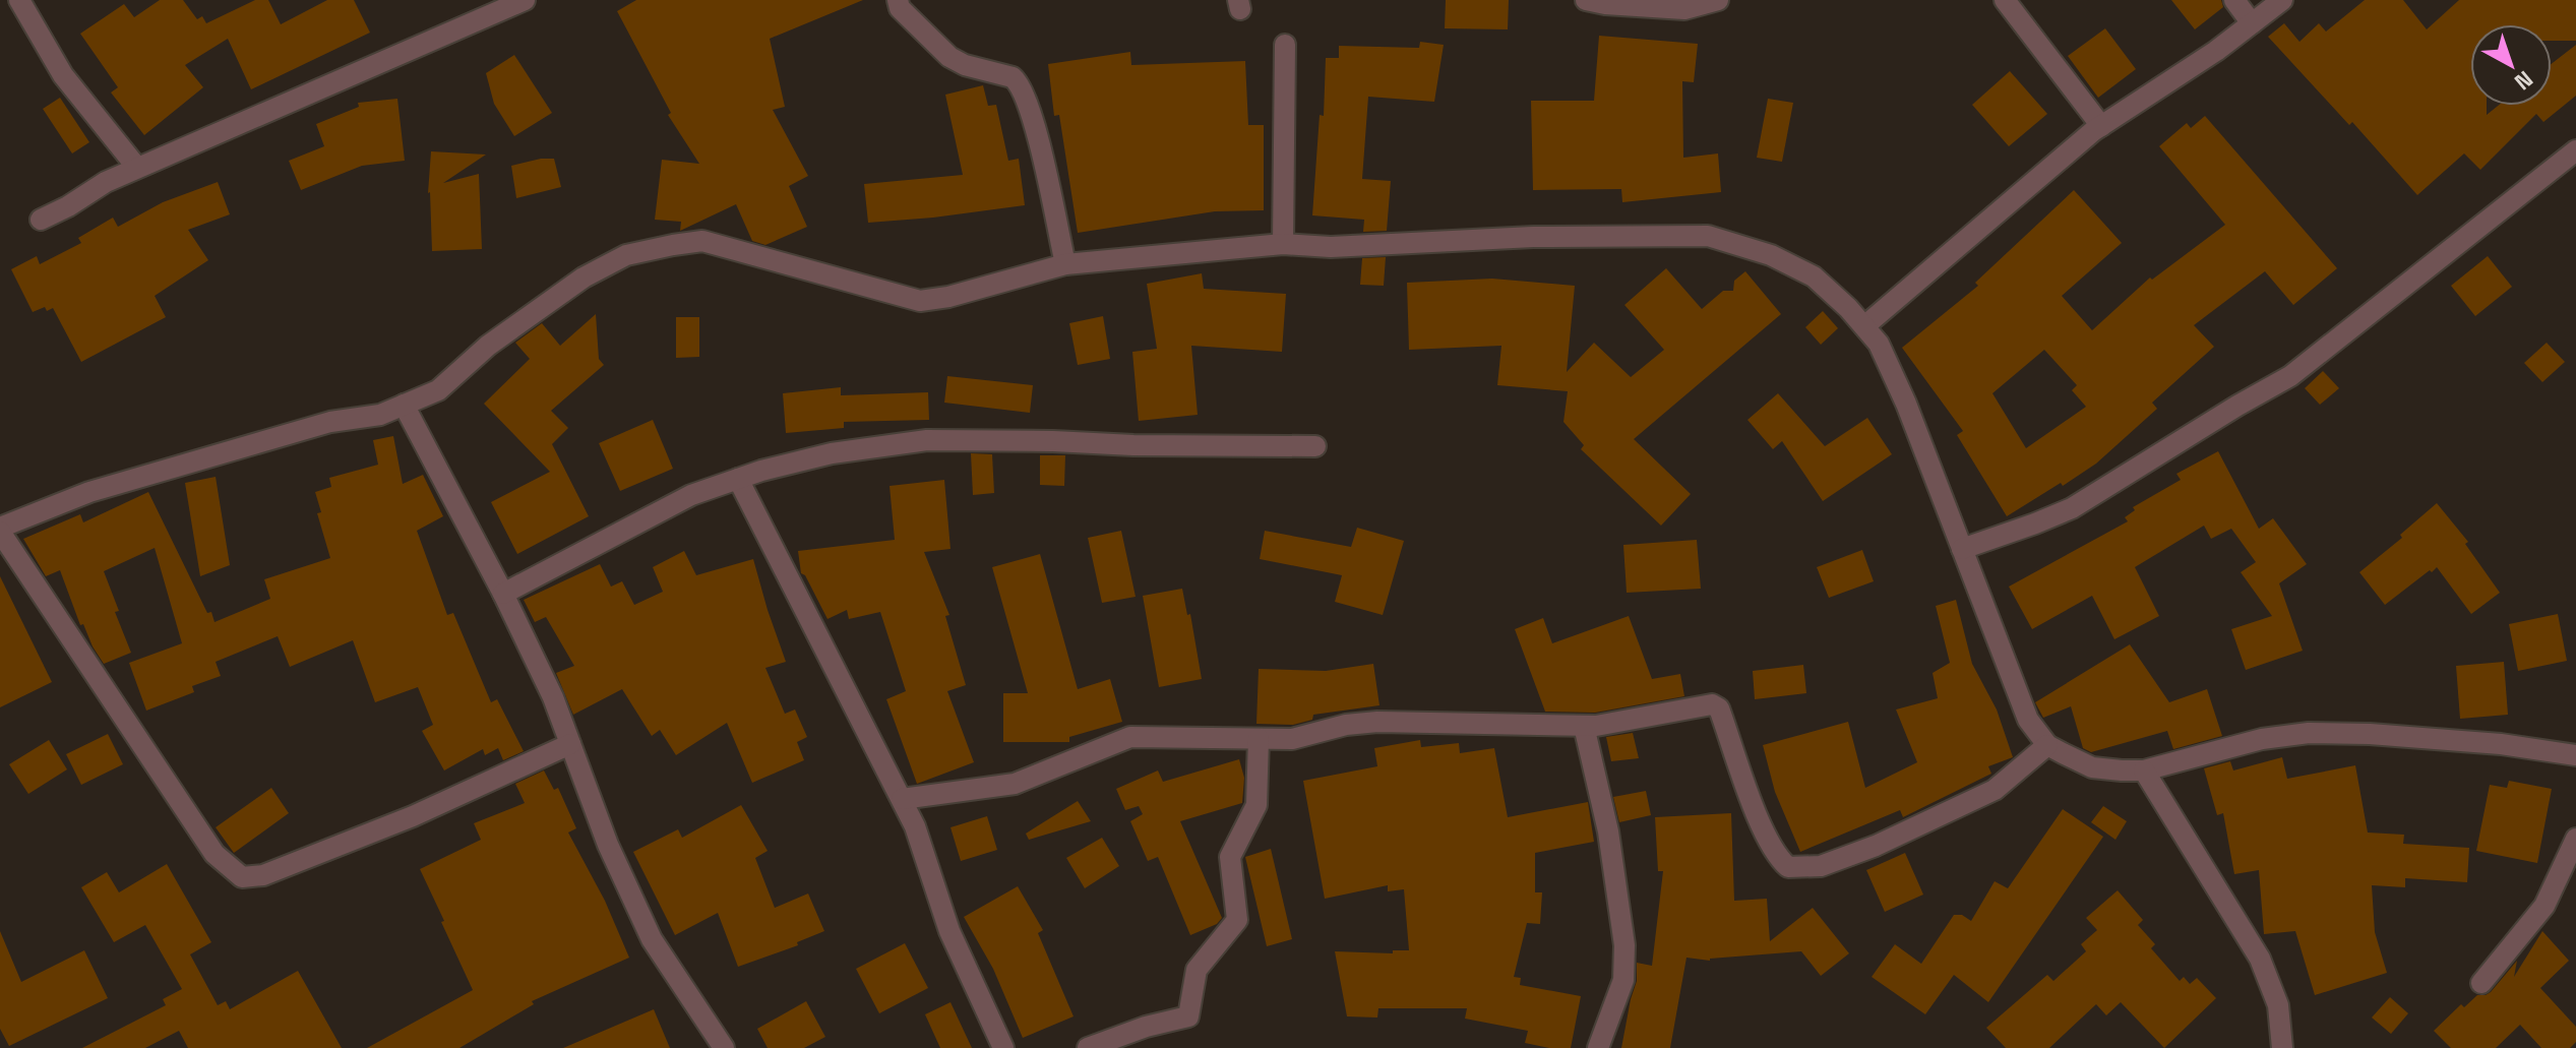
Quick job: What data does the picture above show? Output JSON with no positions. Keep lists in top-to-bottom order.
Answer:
{
  "north": "bottom right"
}
